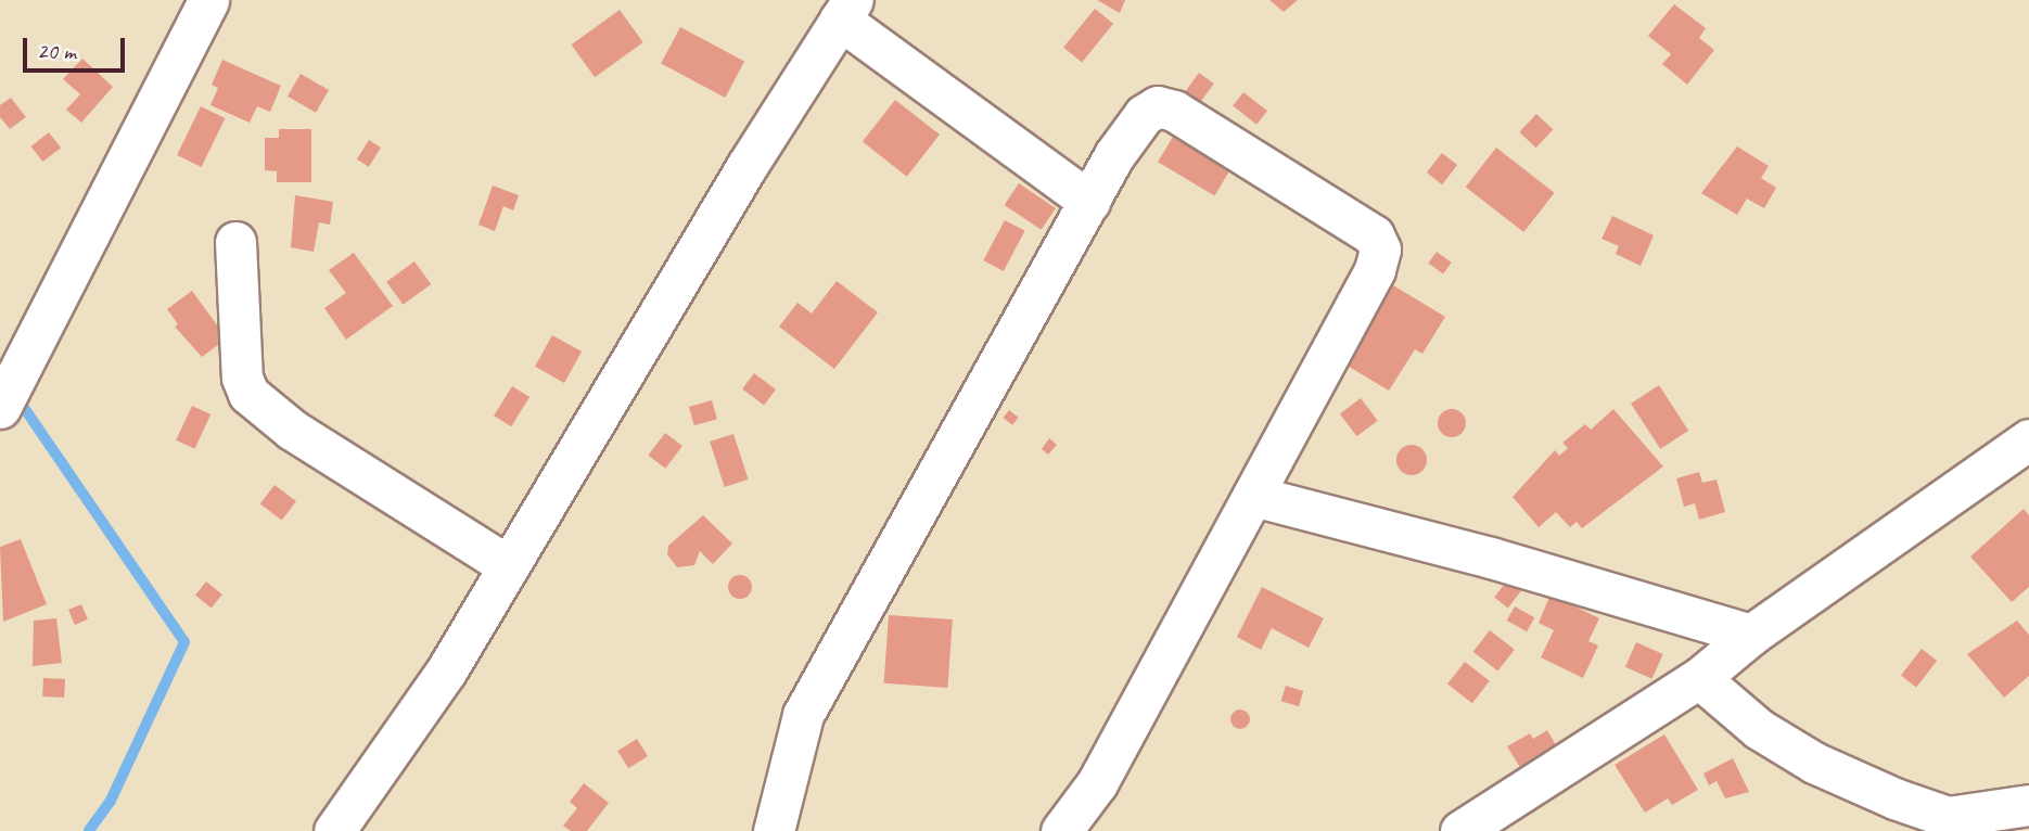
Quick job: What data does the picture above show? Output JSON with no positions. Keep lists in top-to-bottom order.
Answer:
{
  "scale_bar": "20 m"
}
